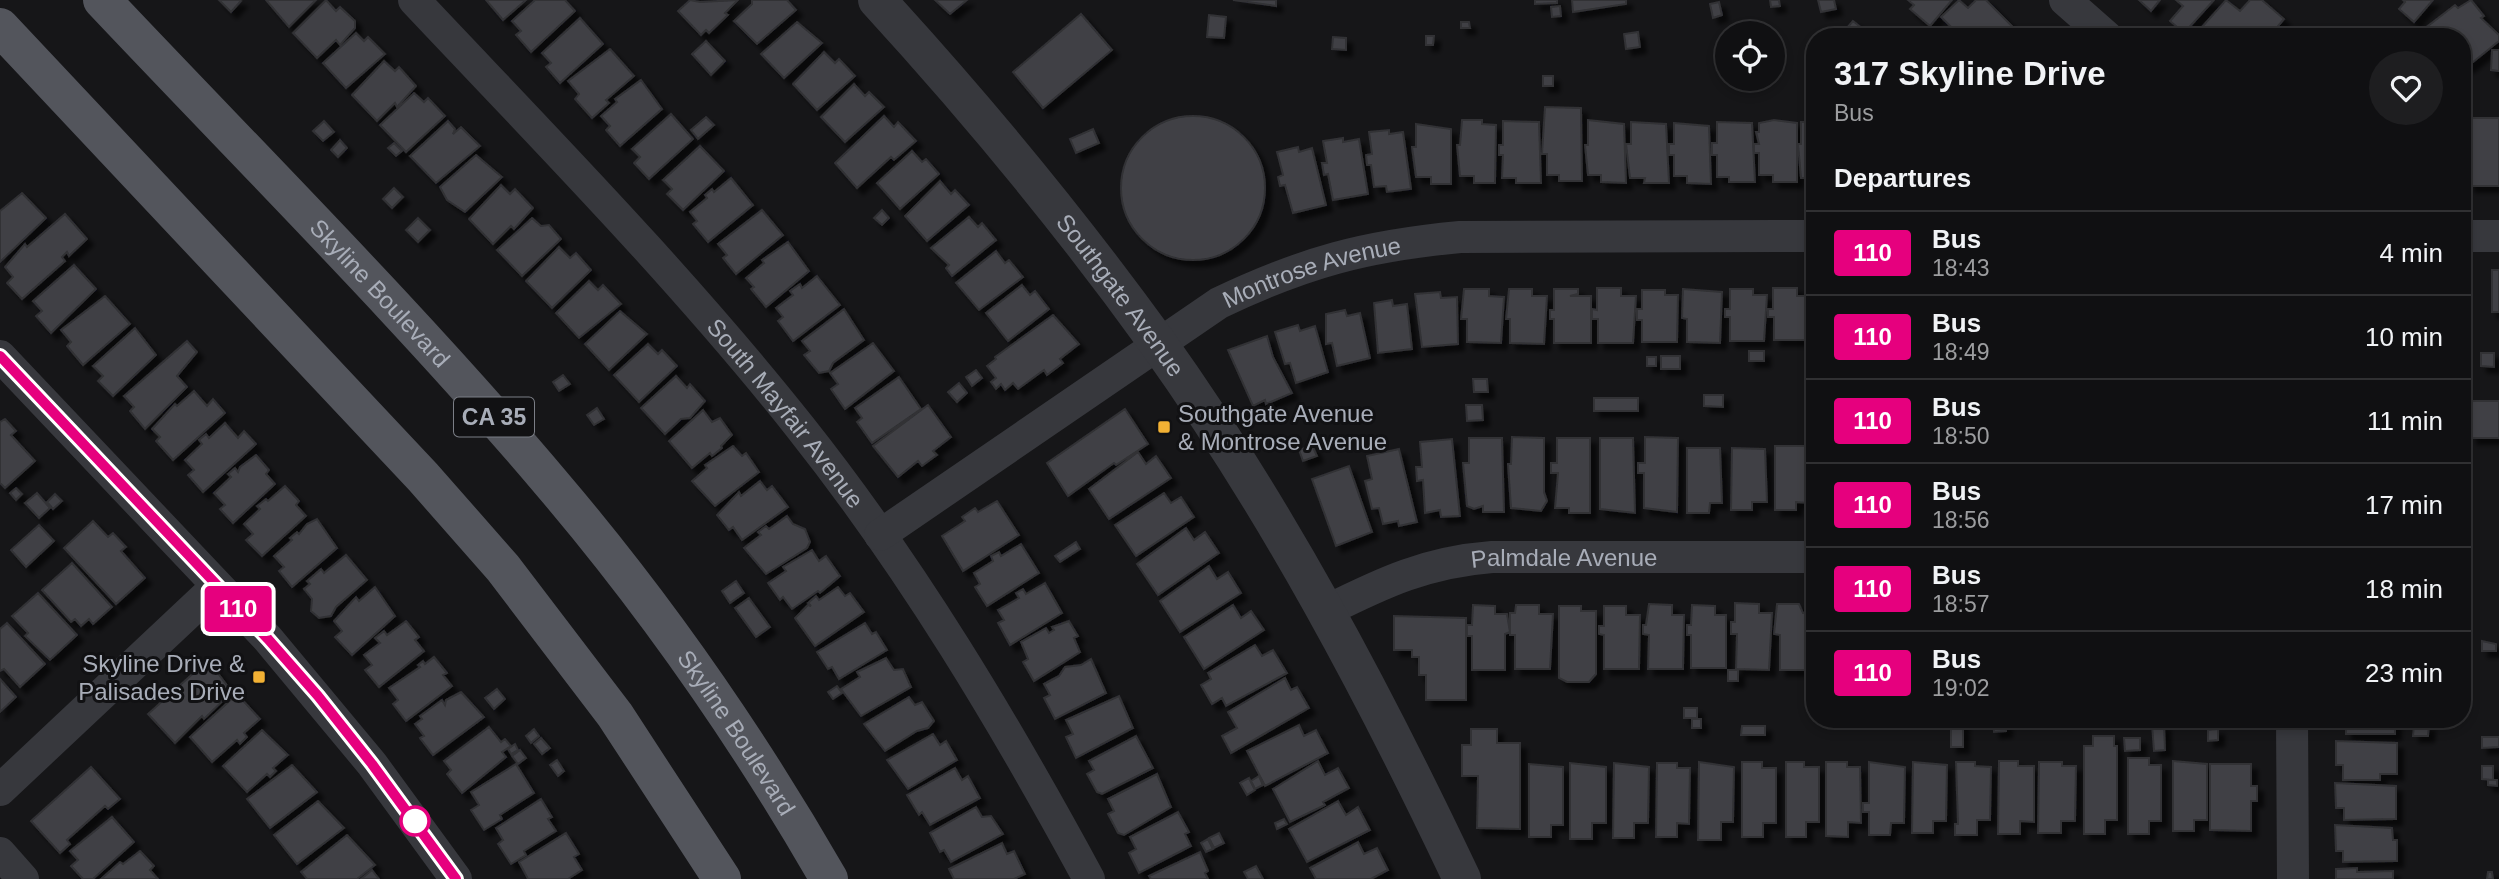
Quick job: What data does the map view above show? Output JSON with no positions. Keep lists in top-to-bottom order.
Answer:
{
  "streets": {
    "main road": ["Skyline Boulevard", "CA 35"],
    "street": [
      "Montrose Avenue",
      "Southgate Avenue",
      "South Mayfair Avenue",
      "Palmdale Avenue"
    ]
  },
  "crossings": [
    ["Montrose Avenue", "Southgate Avenue"],
    ["Montrose Avenue", "South Mayfair Avenue"],
    ["Southgate Avenue", "Palmdale Avenue"]
  ],
  "places": {
    "transit": ["Southgate Avenue & Montrose Avenue", "Skyline Drive & Palisades Drive"]
  },
  "lines": ["bus line 110"],
  "page": {
    "on_map": "110",
    "heading": [
      ["317 Skyline Drive", "Bus"],
      "Departures"
    ],
    "list": [
      {
        "mark": "110",
        "name": "Bus",
        "note": "18:43",
        "value": "4 min"
      },
      {
        "mark": "110",
        "name": "Bus",
        "note": "18:49",
        "value": "10 min"
      },
      {
        "mark": "110",
        "name": "Bus",
        "note": "18:50",
        "value": "11 min"
      },
      {
        "mark": "110",
        "name": "Bus",
        "note": "18:56",
        "value": "17 min"
      },
      {
        "mark": "110",
        "name": "Bus",
        "note": "18:57",
        "value": "18 min"
      },
      {
        "mark": "110",
        "name": "Bus",
        "note": "19:02",
        "value": "23 min"
      }
    ]
  }
}
